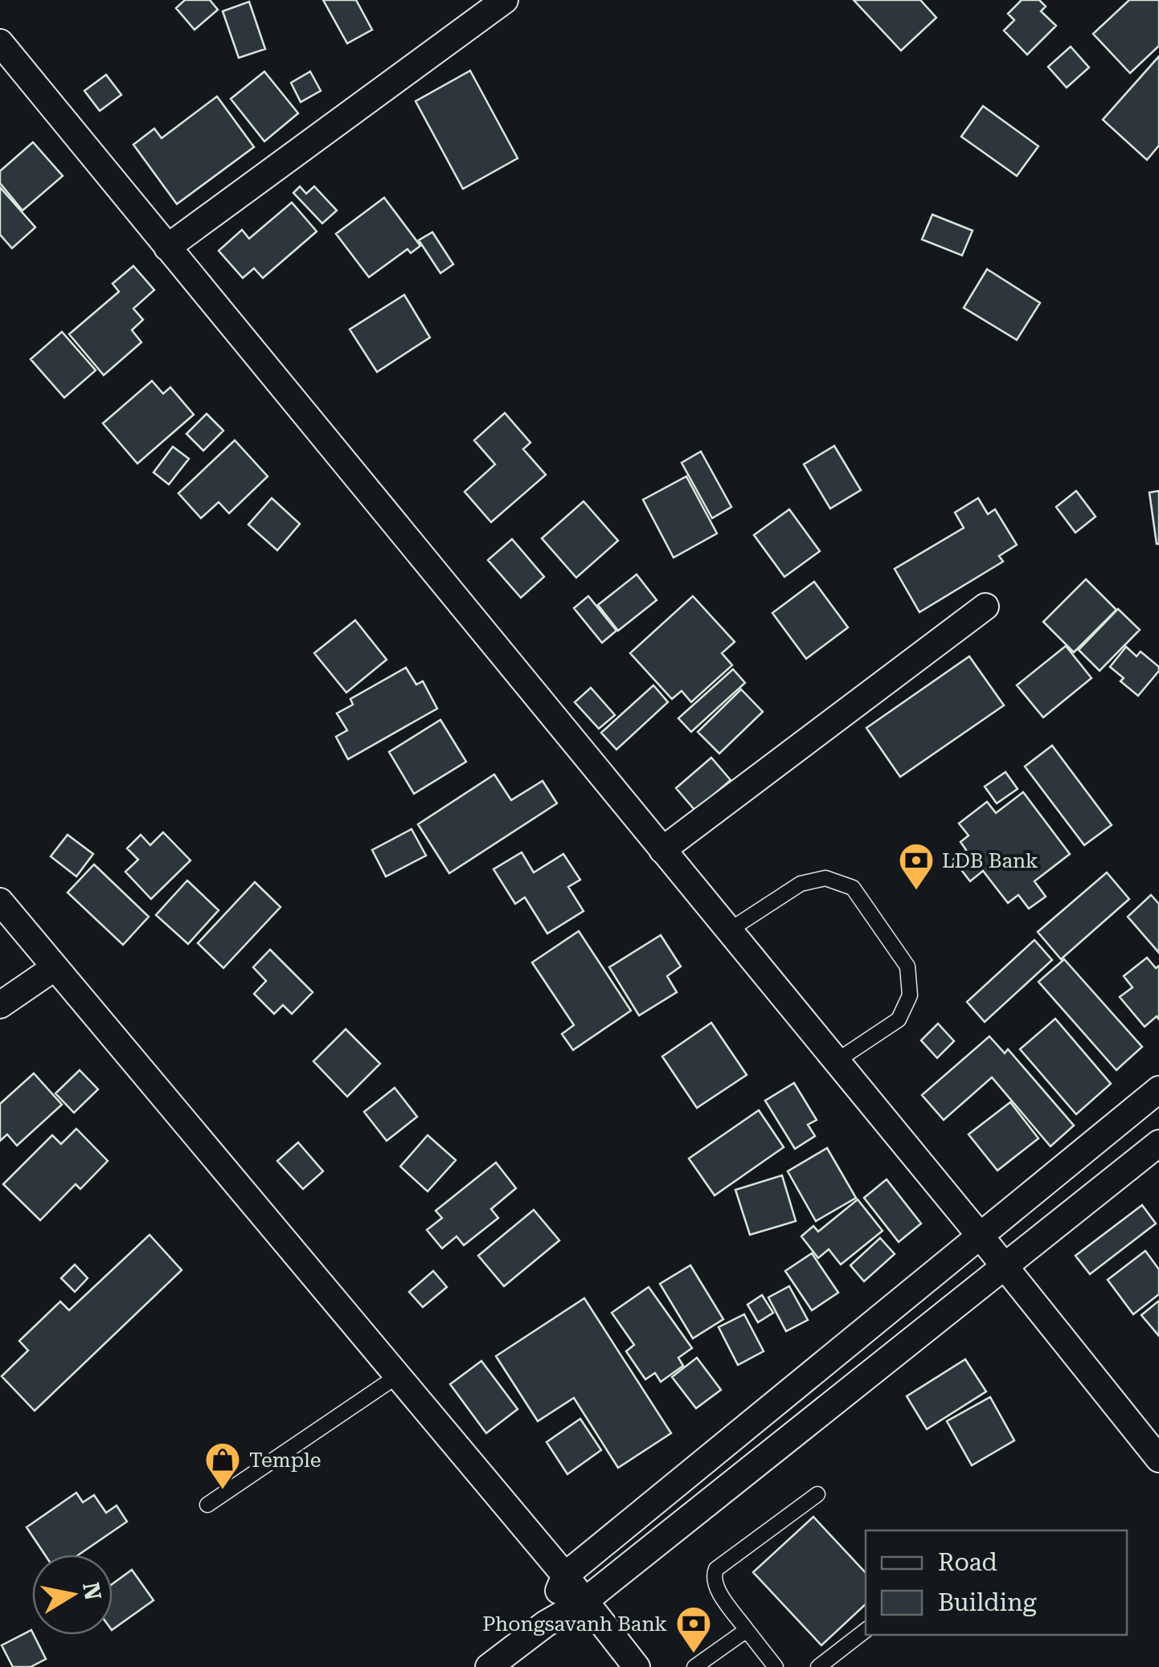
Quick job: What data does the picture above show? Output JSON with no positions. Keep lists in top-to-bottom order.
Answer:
{
  "places": {
    "bank": ["LDB Bank", "Phongsavanh Bank"],
    "shop": ["Temple"]
  },
  "legend": ["Road", "Building"],
  "north": "right"
}
